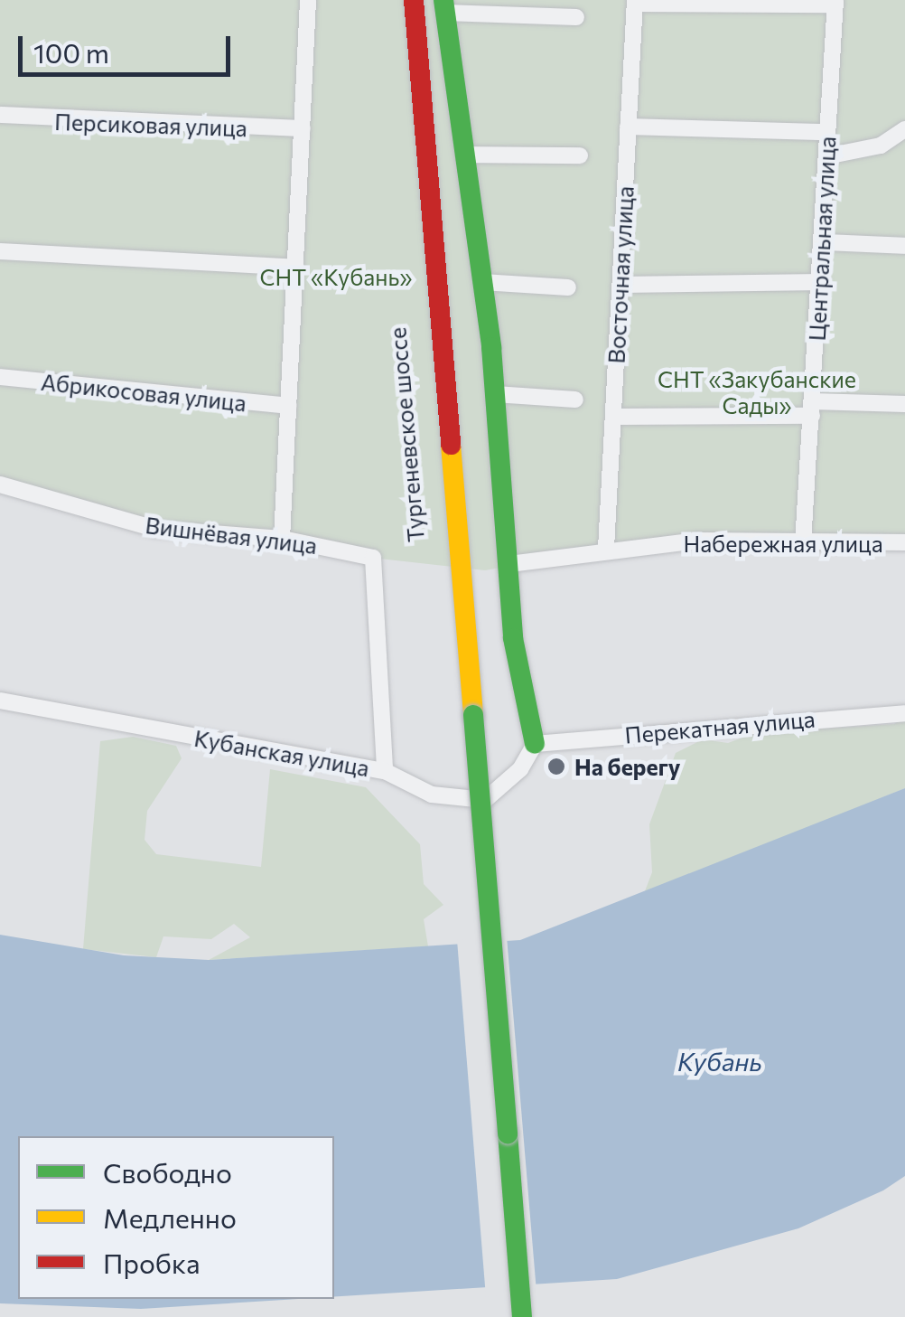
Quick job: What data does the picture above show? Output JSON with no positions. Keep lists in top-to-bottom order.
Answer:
{
  "streets": {
    "main road": ["Тургеневское шоссе"],
    "street": [
      "Персиковая улица",
      "Центральная улица",
      "Восточная улица",
      "Абрикосовая улица",
      "Вишнёвая улица",
      "Набережная улица",
      "Перекатная улица",
      "Кубанская улица"
    ]
  },
  "crossings": [
    ["Центральная улица", "Набережная улица"],
    ["Восточная улица", "Набережная улица"],
    ["Вишнёвая улица", "Кубанская улица"],
    ["Перекатная улица", "Кубанская улица"]
  ],
  "water": ["Кубань"],
  "parks": ["СНТ «Кубань»", "СНТ «Закубанские Сады»"],
  "places": ["На берегу"],
  "legend": ["Свободно", "Медленно", "Пробка"],
  "scale_bar": "100 m"
}
